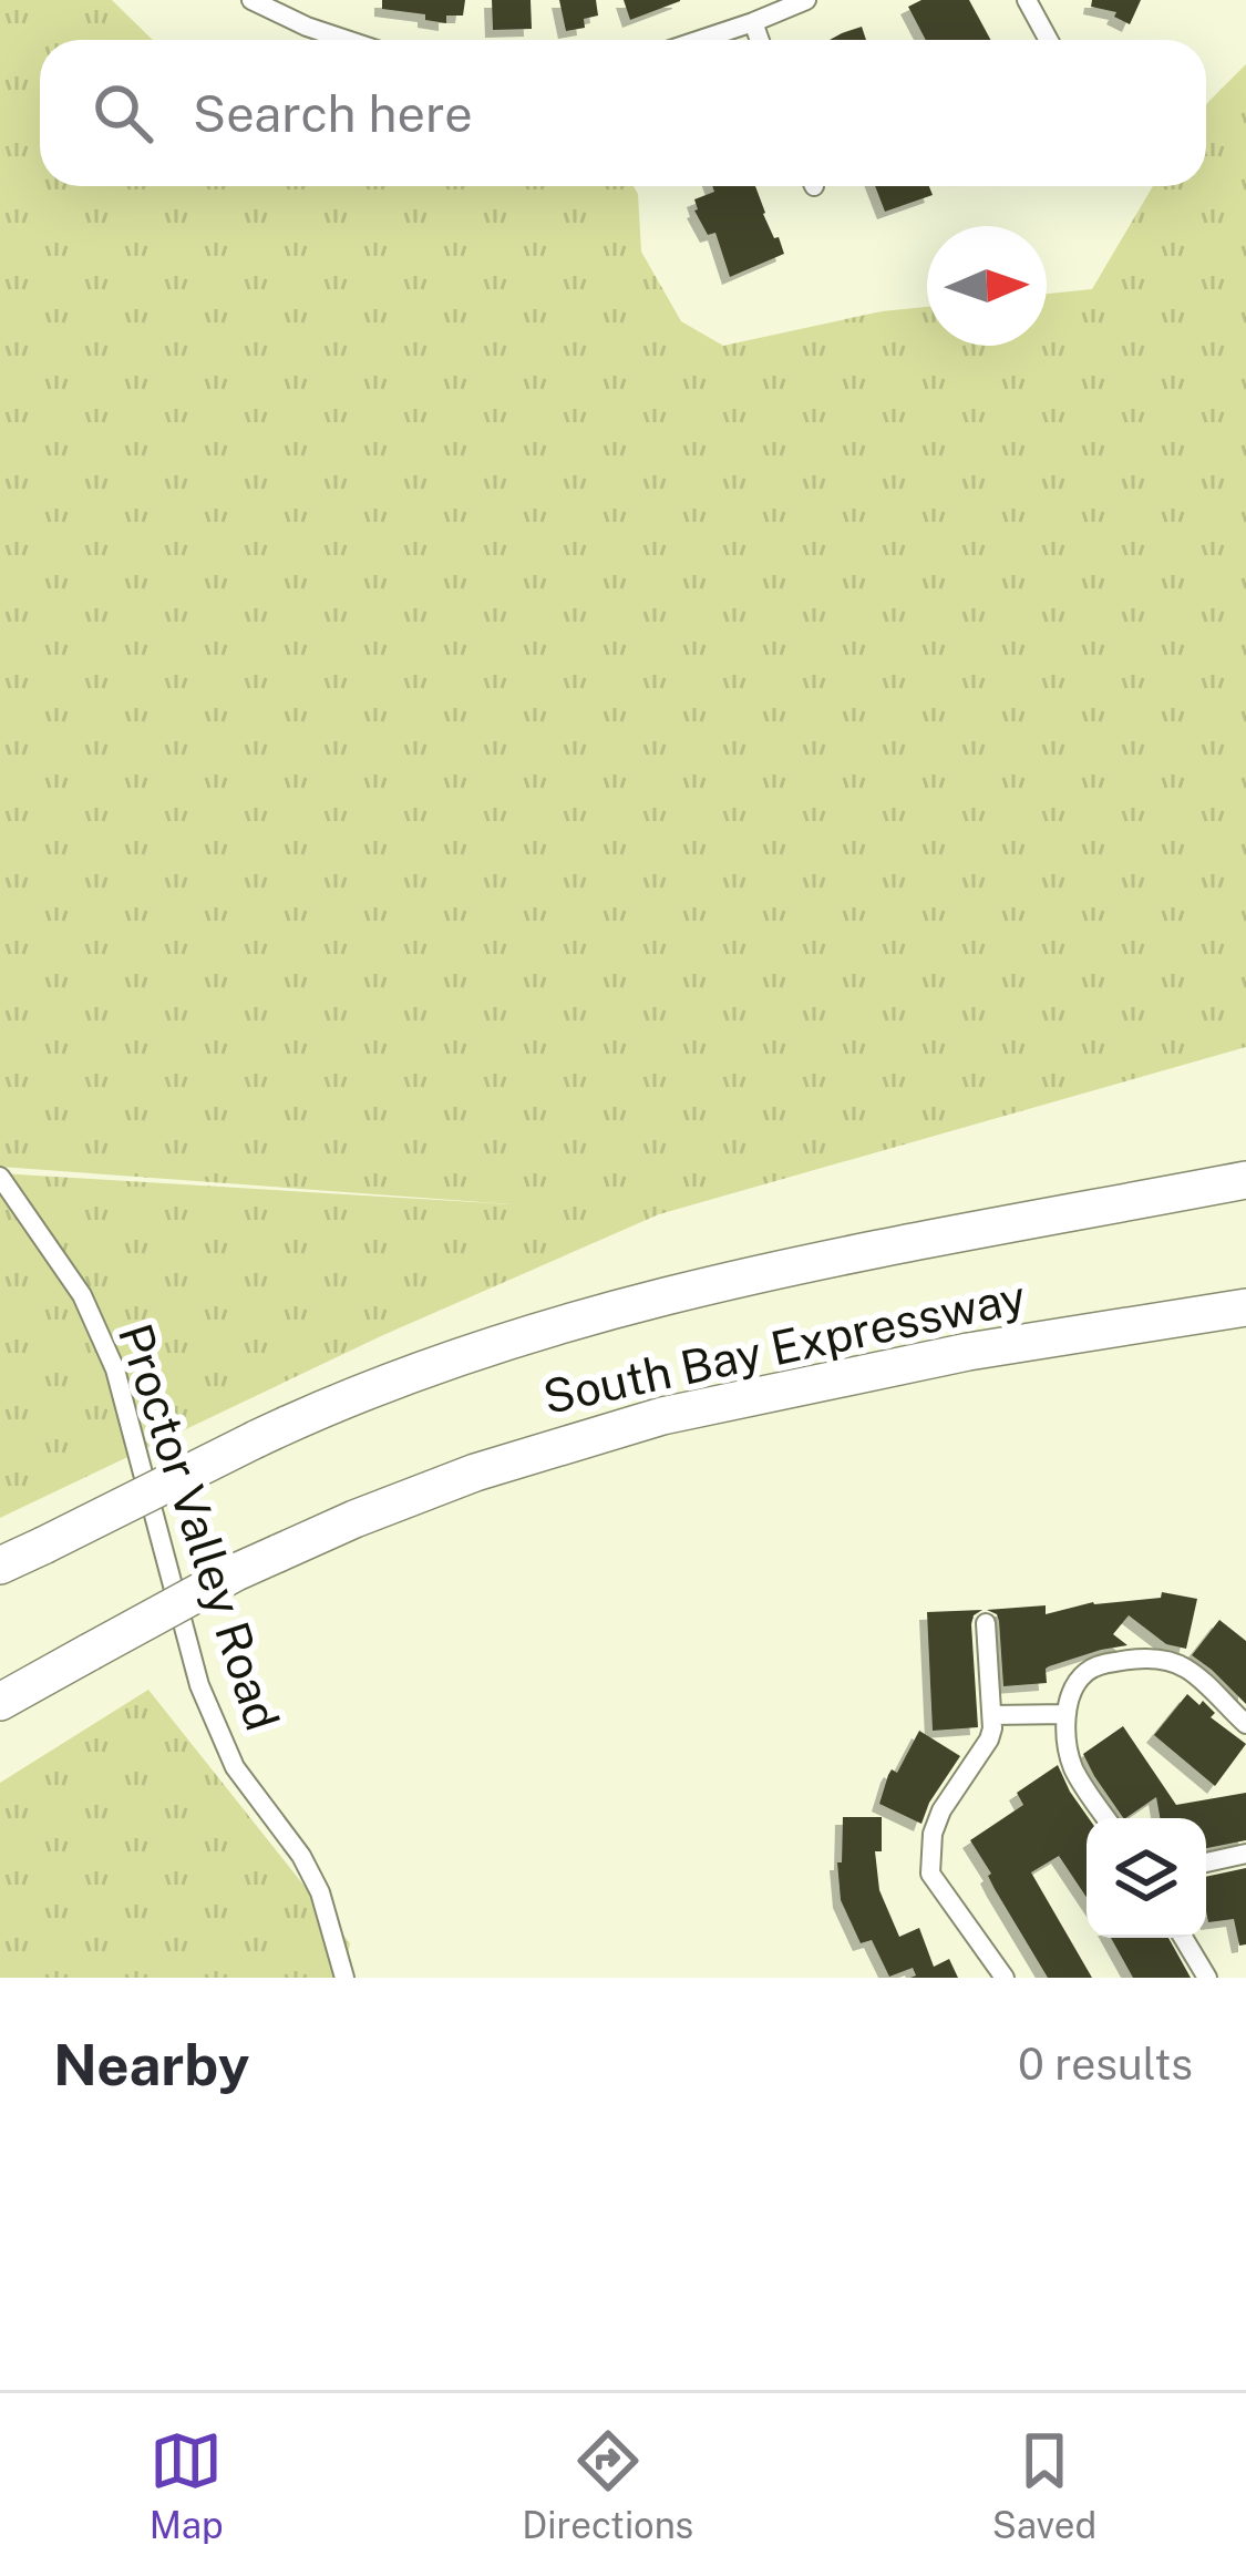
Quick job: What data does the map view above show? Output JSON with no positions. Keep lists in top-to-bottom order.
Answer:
{
  "streets": {
    "highway": ["South Bay Expressway"],
    "street": ["Proctor Valley Road"]
  },
  "north": "right",
  "page": {
    "search": "Search here",
    "heading": ["Nearby", "0 results"],
    "nav": ["Map", "Directions", "Saved"]
  }
}
